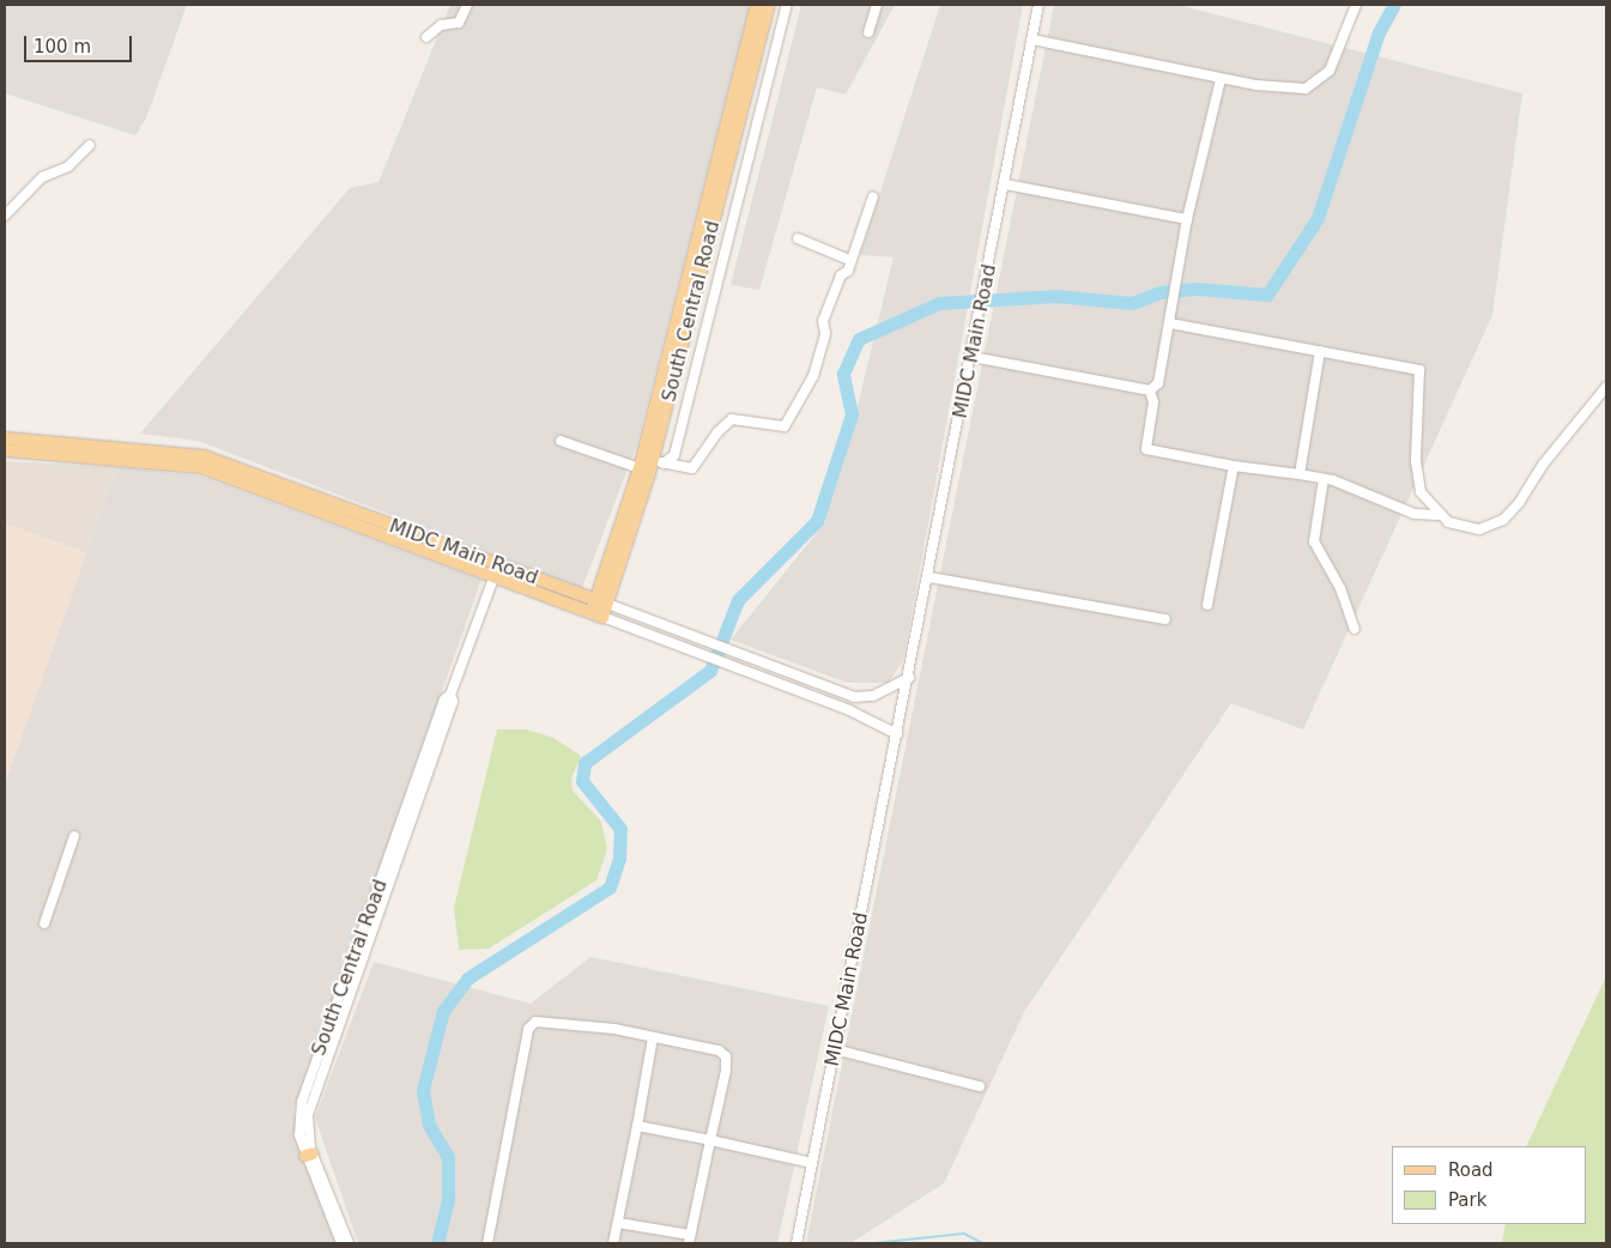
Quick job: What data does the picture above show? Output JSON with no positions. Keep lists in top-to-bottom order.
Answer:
{
  "streets": {
    "main road": ["South Central Road", "MIDC Main Road"]
  },
  "crossings": [
    ["South Central Road", "MIDC Main Road"]
  ],
  "legend": ["Road", "Park"],
  "scale_bar": "100 m"
}
